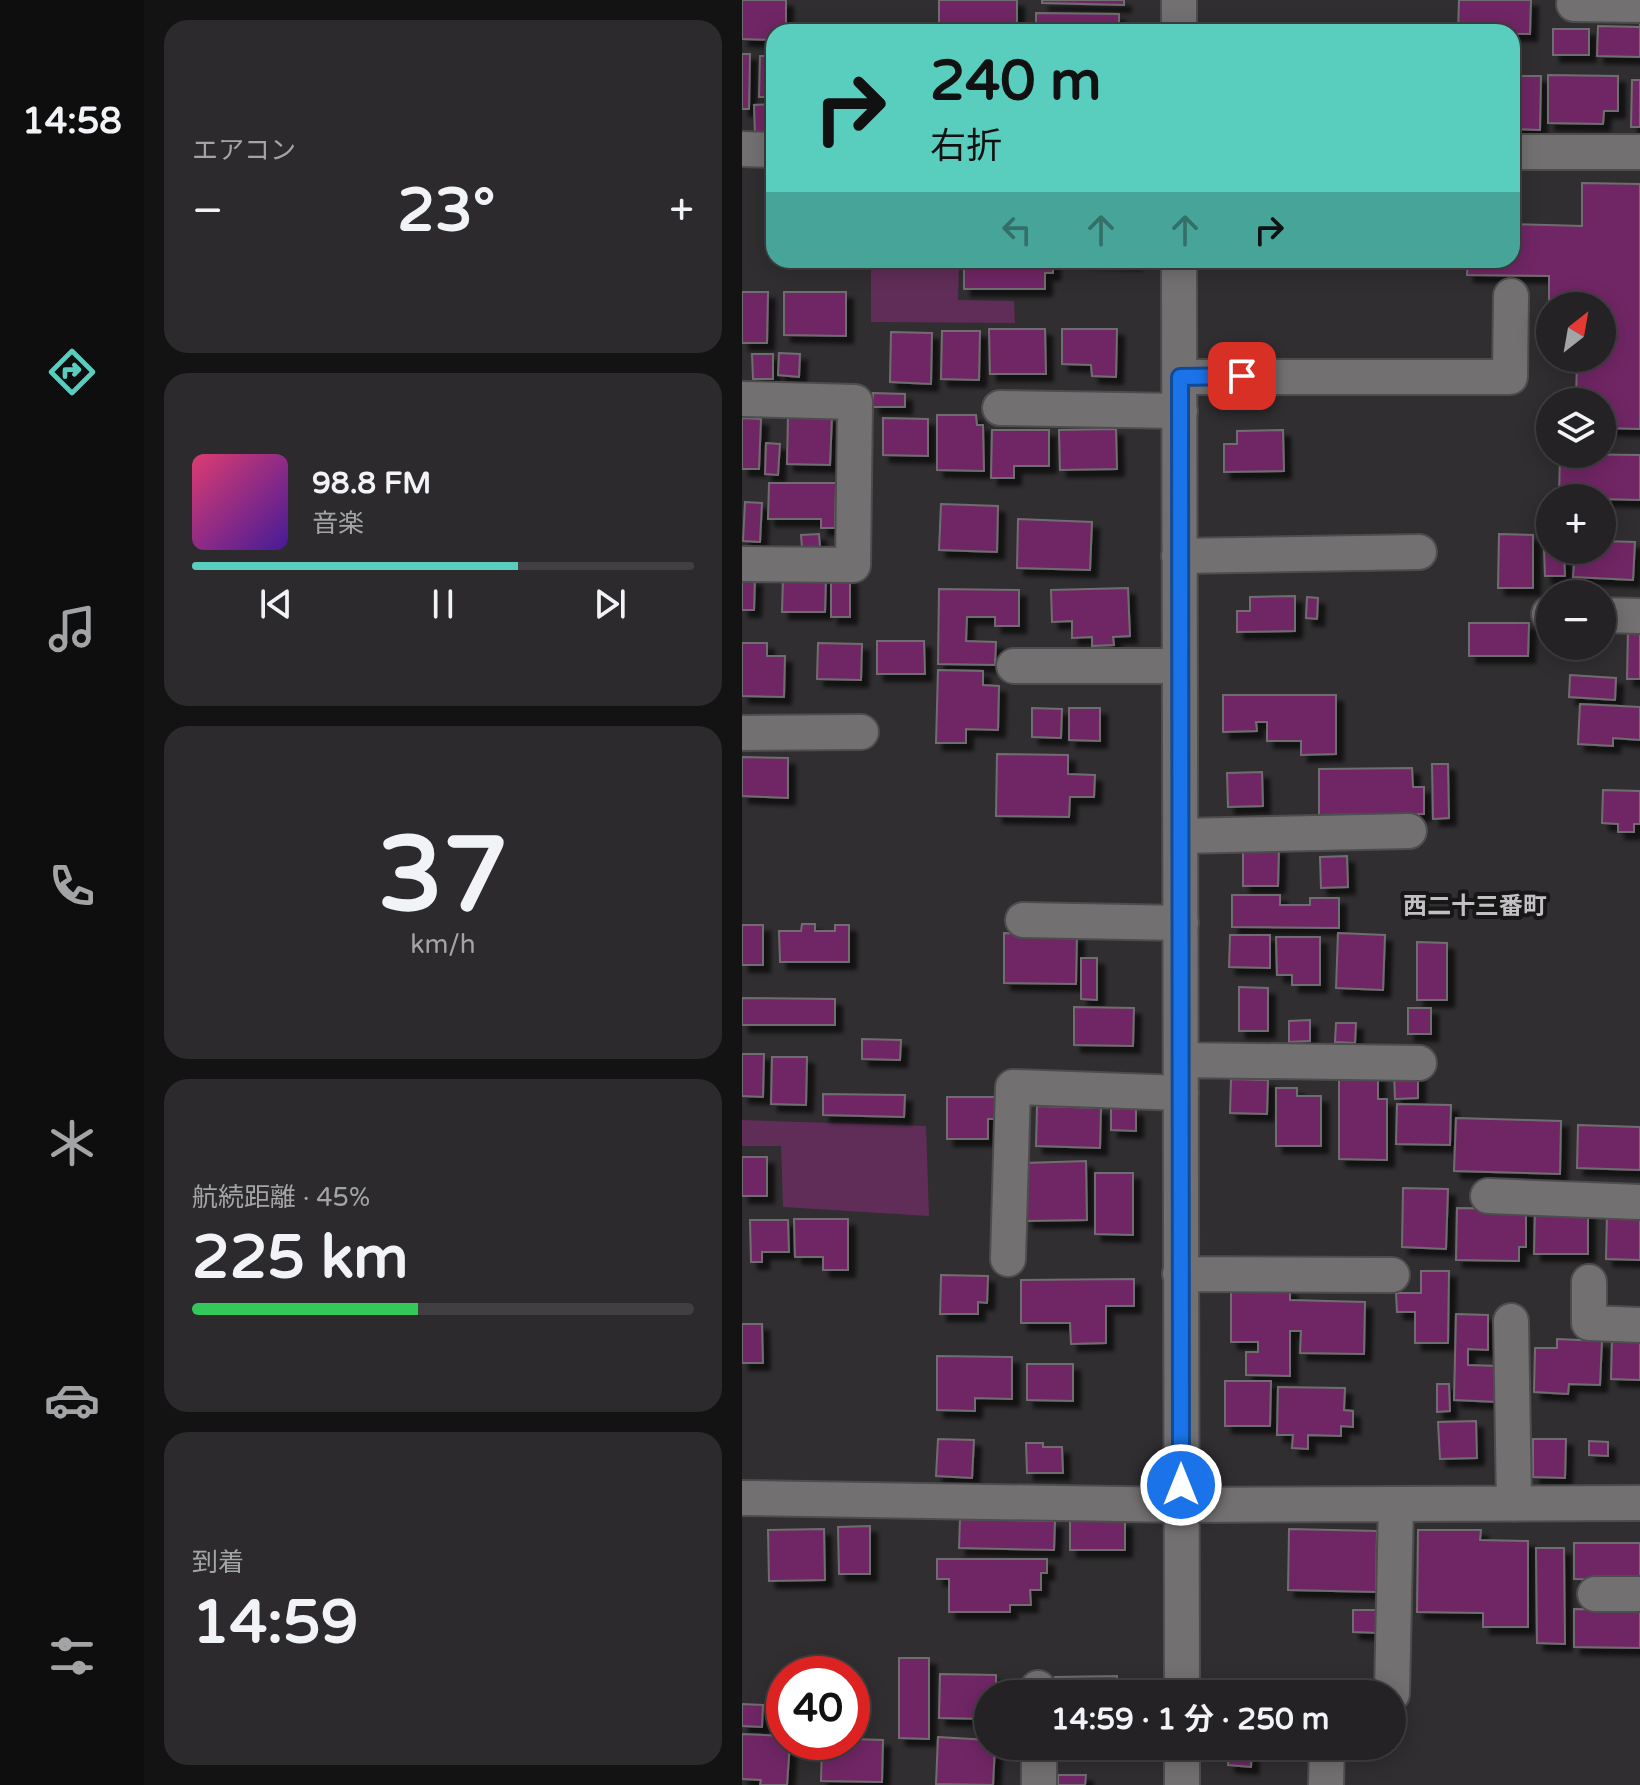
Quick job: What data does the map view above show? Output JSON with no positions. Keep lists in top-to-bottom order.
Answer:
{
  "districts": ["西二十三番町"],
  "north": "top right",
  "page": {
    "tabs": "14:58",
    "tile": [
      "エアコン",
      ["37", "km/h"],
      ["航続距離 · 45%", "225 km"],
      ["到着", "14:59"]
    ],
    "turn": ["240 m", "右折"],
    "heat": ["−", "23°", "+"],
    "map_buttons": ["+", "−"],
    "song": ["98.8 FM", "音楽"],
    "limit": "40",
    "trip": "14:59 · 1 分 · 250 m"
  }
}
